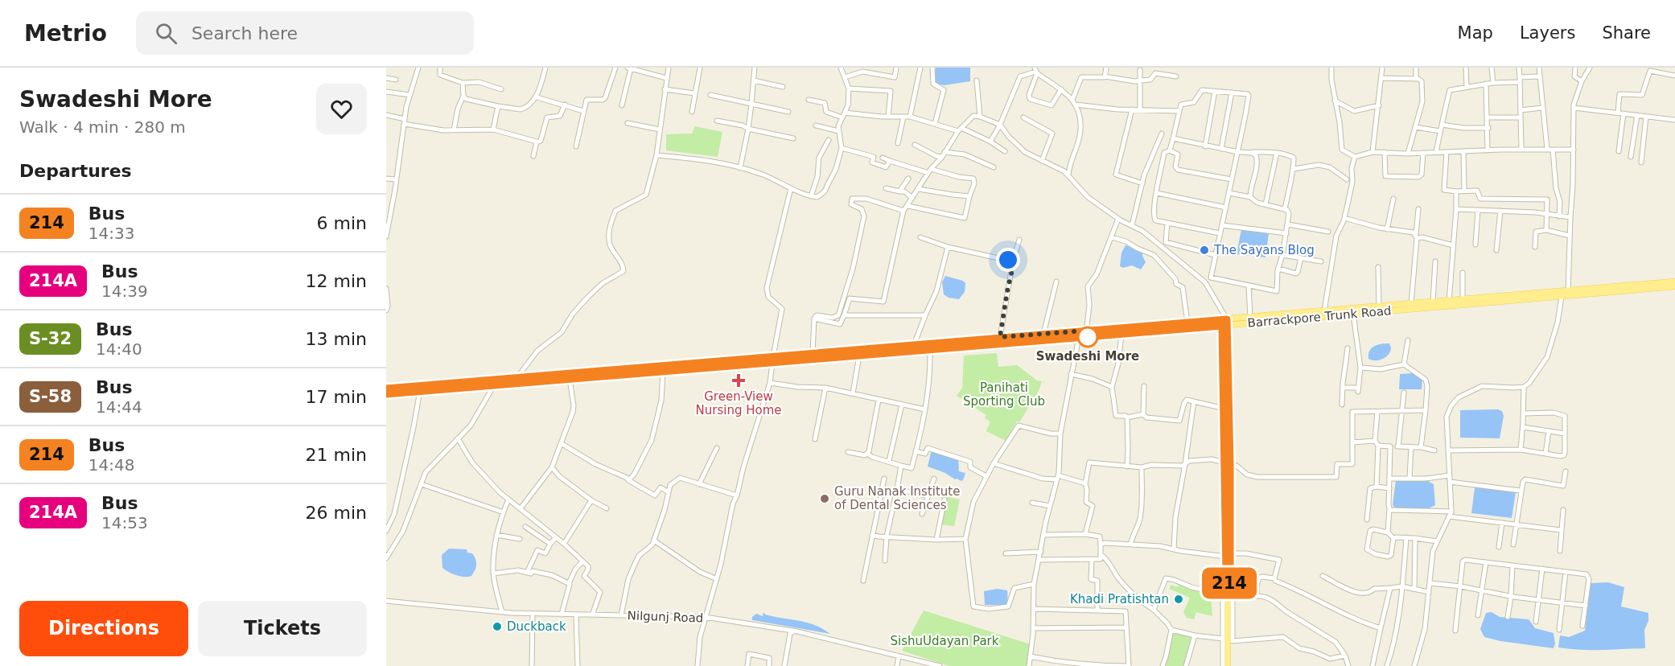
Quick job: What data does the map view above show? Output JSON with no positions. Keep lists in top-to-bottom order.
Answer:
{
  "streets": {
    "main road": ["Barrackpore Trunk Road"],
    "street": ["Nilgunj Road"]
  },
  "parks": ["Panihati Sporting Club", "SishuUdayan Park"],
  "places": {
    "other": [
      "The Sayans Blog",
      "Swadeshi More",
      "Guru Nanak Institute of Dental Sciences",
      "Khadi Pratishtan",
      "Duckback"
    ],
    "health": ["Green-View Nursing Home"]
  },
  "lines": ["bus line 214"],
  "page": {
    "header": "Metrio",
    "search": "Search here",
    "nav": ["Map", "Layers", "Share"],
    "heading": [
      ["Swadeshi More", "Walk · 4 min · 280 m"],
      "Departures"
    ],
    "on_map": "214",
    "list": [
      {
        "mark": "214",
        "name": "Bus",
        "note": "14:33",
        "value": "6 min"
      },
      {
        "mark": "214A",
        "name": "Bus",
        "note": "14:39",
        "value": "12 min"
      },
      {
        "mark": "S-32",
        "name": "Bus",
        "note": "14:40",
        "value": "13 min"
      },
      {
        "mark": "S-58",
        "name": "Bus",
        "note": "14:44",
        "value": "17 min"
      },
      {
        "mark": "214",
        "name": "Bus",
        "note": "14:48",
        "value": "21 min"
      },
      {
        "mark": "214A",
        "name": "Bus",
        "note": "14:53",
        "value": "26 min"
      }
    ],
    "buttons": ["Directions", "Tickets"]
  }
}
